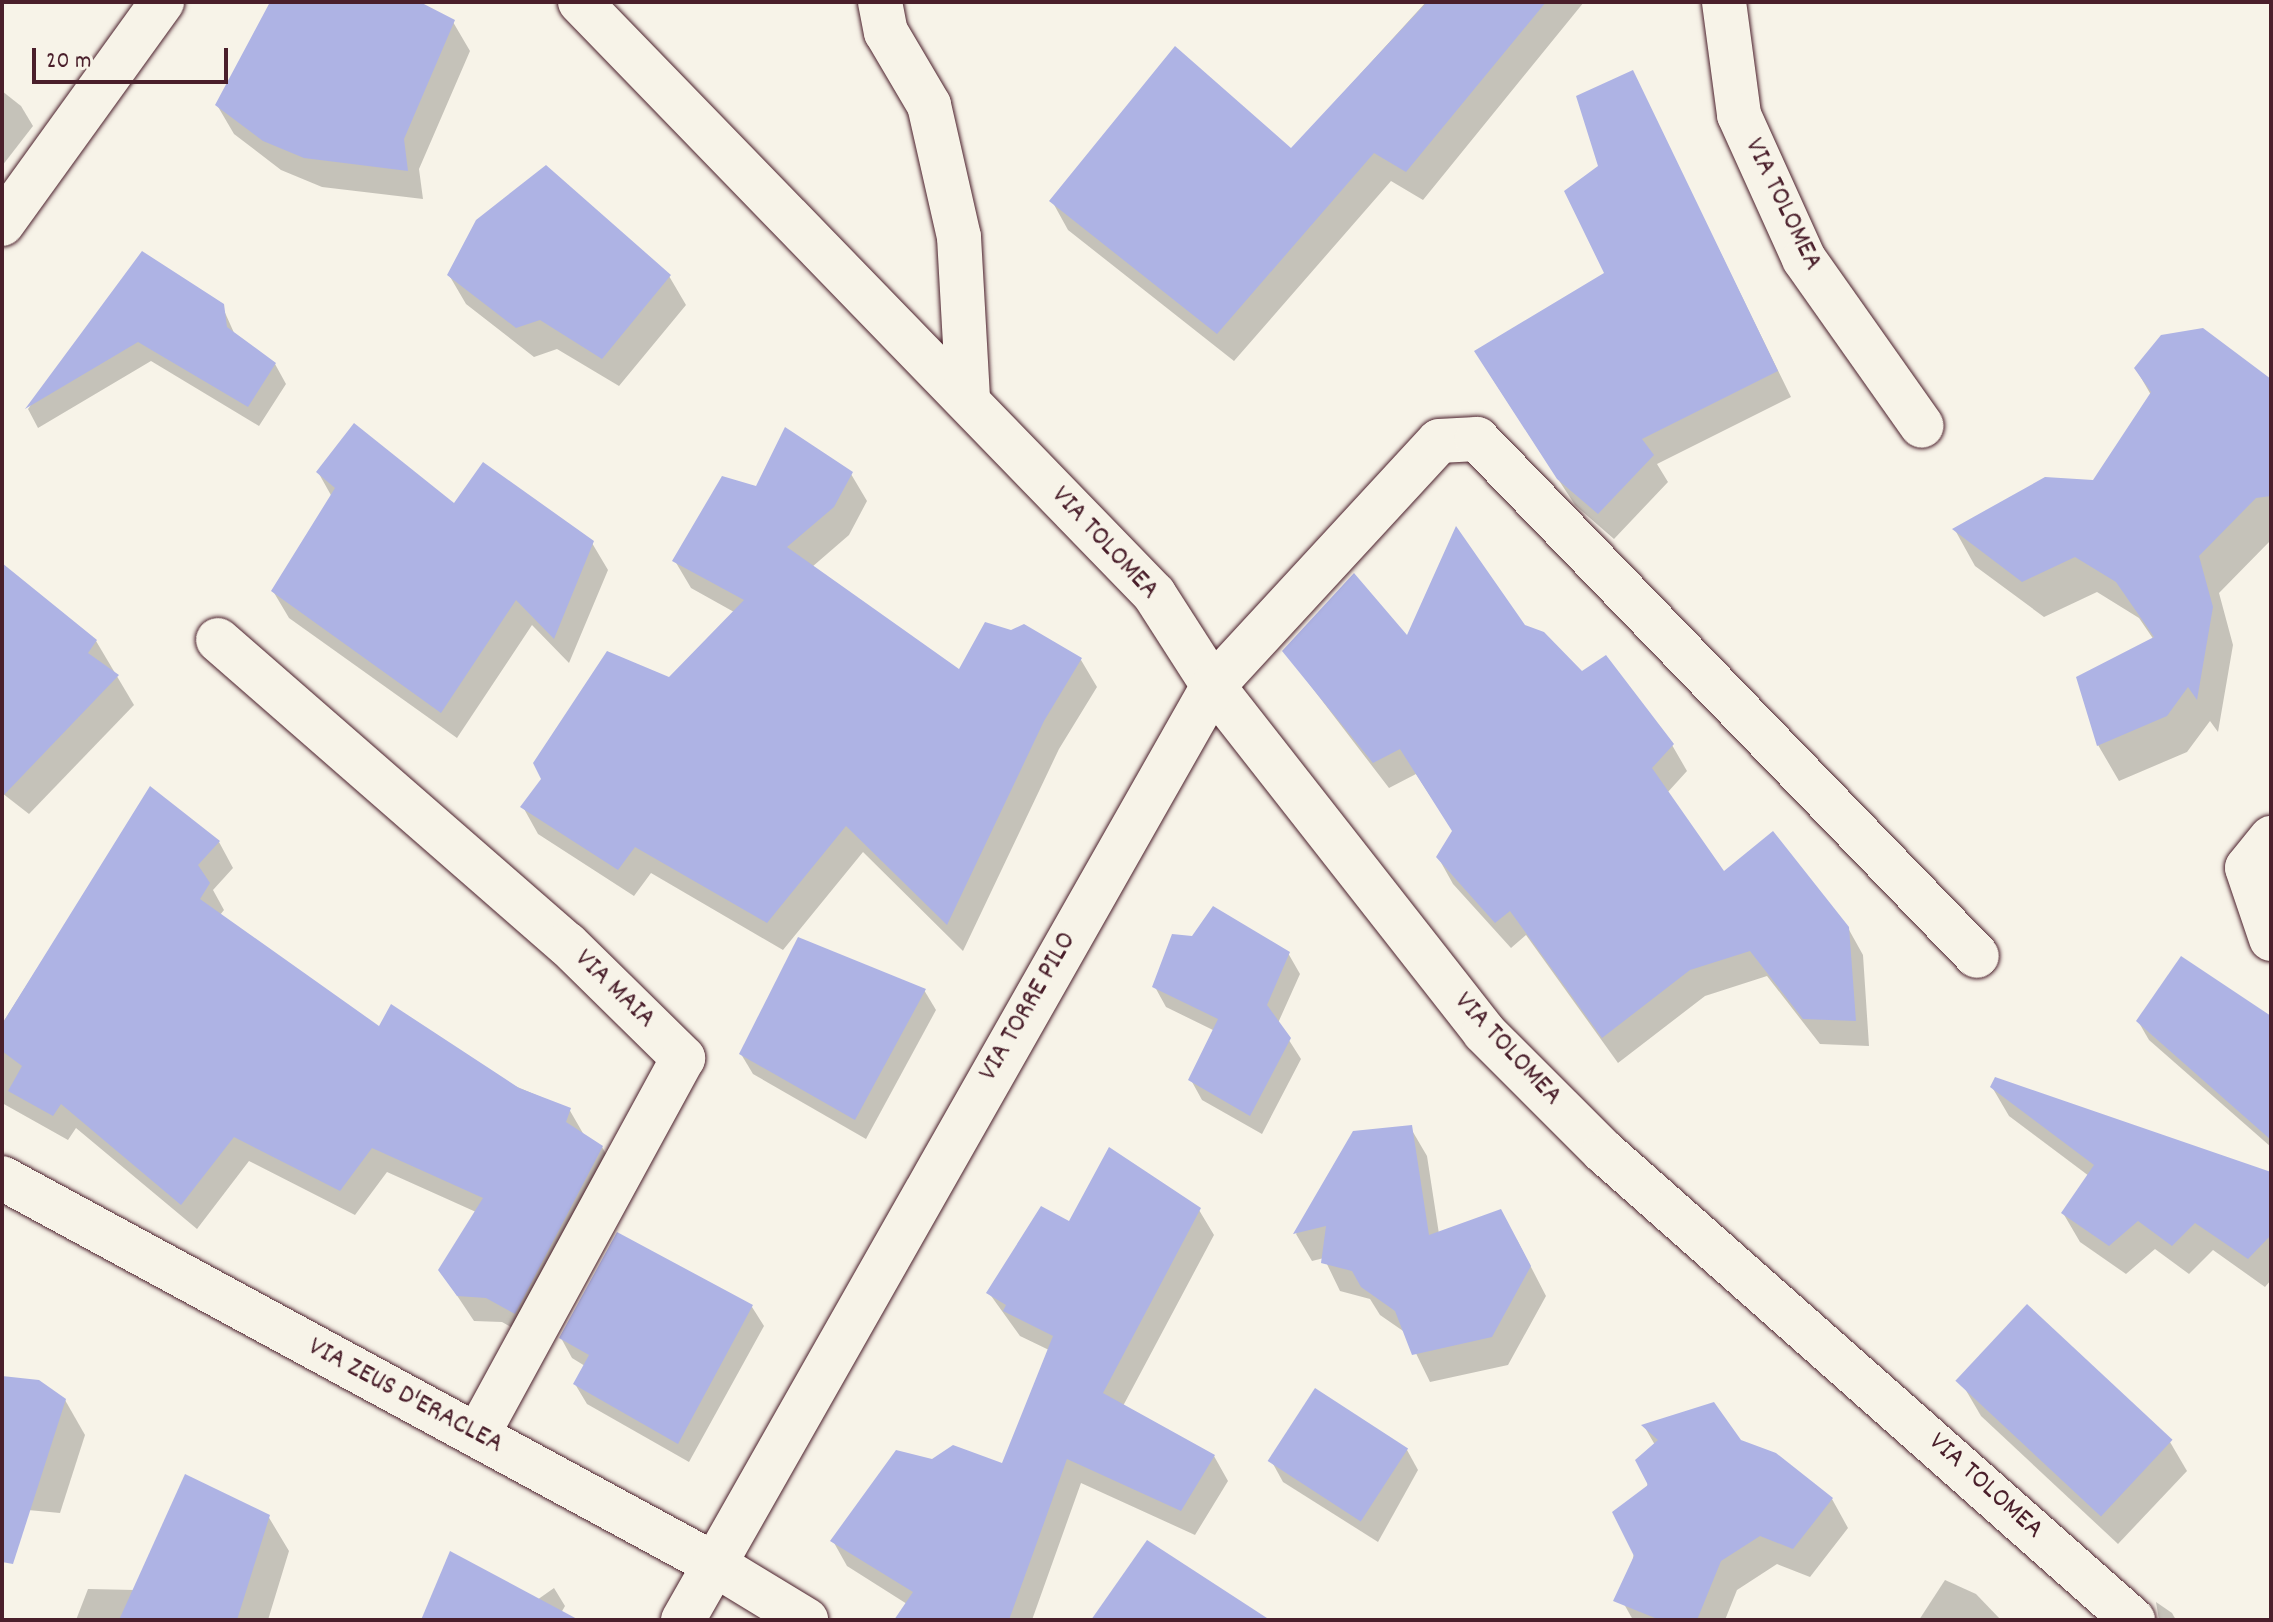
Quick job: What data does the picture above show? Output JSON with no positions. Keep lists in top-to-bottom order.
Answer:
{
  "streets": {
    "street": [
      "VIA TOLOMEA",
      "VIA MAIA",
      "VIA TORRE PILO",
      "VIA ZEUS D'ERACLEA"
    ]
  },
  "crossings": [
    ["VIA TOLOMEA", "VIA TORRE PILO"],
    ["VIA MAIA", "VIA ZEUS D'ERACLEA"],
    ["VIA TORRE PILO", "VIA ZEUS D'ERACLEA"]
  ],
  "scale_bar": "20 m"
}
